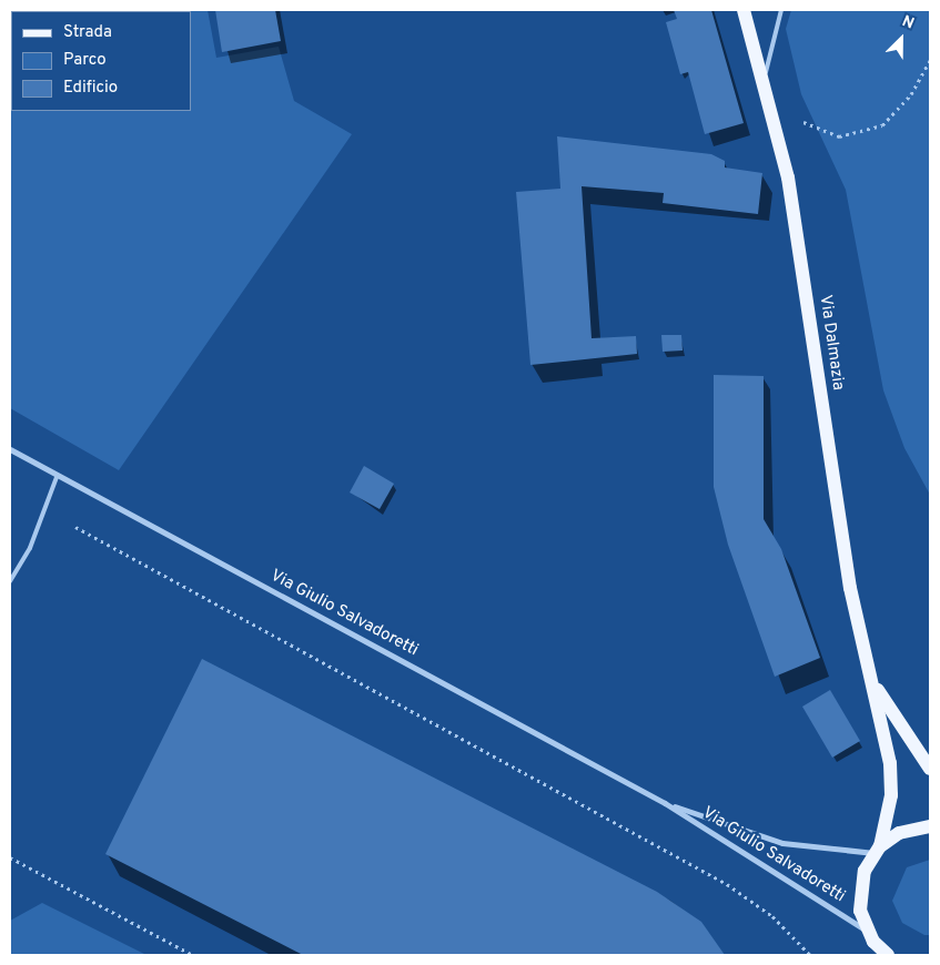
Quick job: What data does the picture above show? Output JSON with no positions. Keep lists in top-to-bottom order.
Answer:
{
  "streets": {
    "main road": ["Via Dalmazia"],
    "street": ["Via Giulio Salvadoretti"]
  },
  "crossings": [
    ["Via Dalmazia", "Via Giulio Salvadoretti"]
  ],
  "legend": ["Strada", "Parco", "Edificio"],
  "north": "top right"
}
